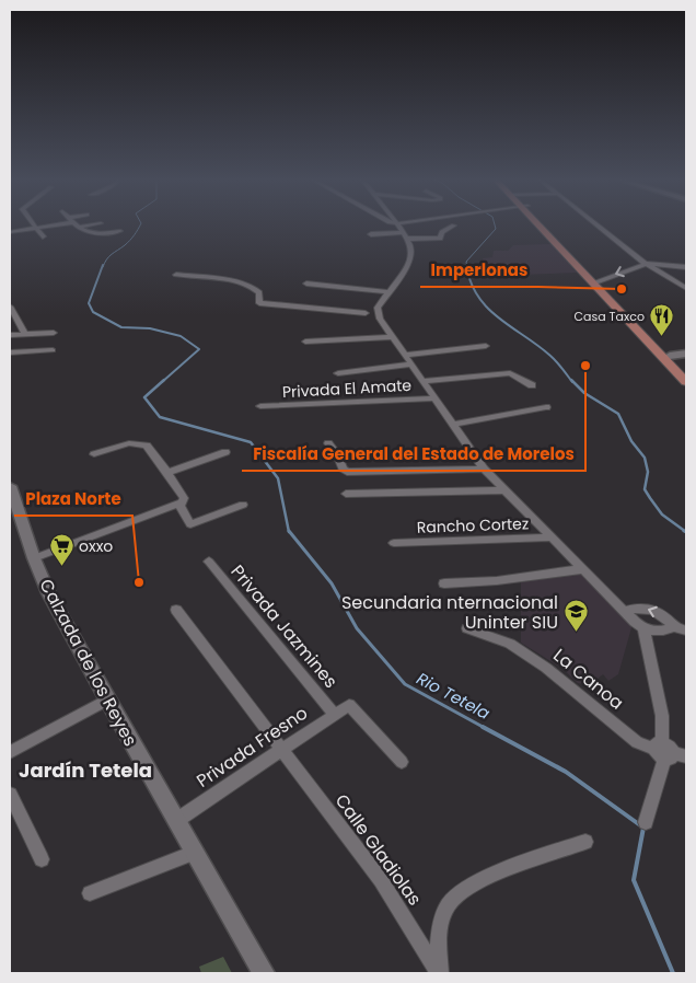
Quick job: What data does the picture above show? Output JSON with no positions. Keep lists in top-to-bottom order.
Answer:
{
  "streets": {
    "street": [
      "Privada El Amate",
      "Rancho Cortez",
      "Privada Jazmines",
      "Calzada de los Reyes",
      "La Canoa",
      "Privada Fresno",
      "Calle Gladiolas"
    ]
  },
  "crossings": [
    ["Privada Jazmines", "Privada Fresno"],
    ["Calzada de los Reyes", "Privada Fresno"],
    ["Privada Fresno", "Calle Gladiolas"]
  ],
  "districts": ["Jardín Tetela"],
  "water": ["Rio Tetela"],
  "places": {
    "other": ["Imperlonas", "Fiscalía General del Estado de Morelos", "Plaza Norte"],
    "restaurant": ["Casa Taxco"],
    "supermarket": ["oxxo"],
    "school or university": ["Secundaria nternacional Uninter SIU"]
  }
}
